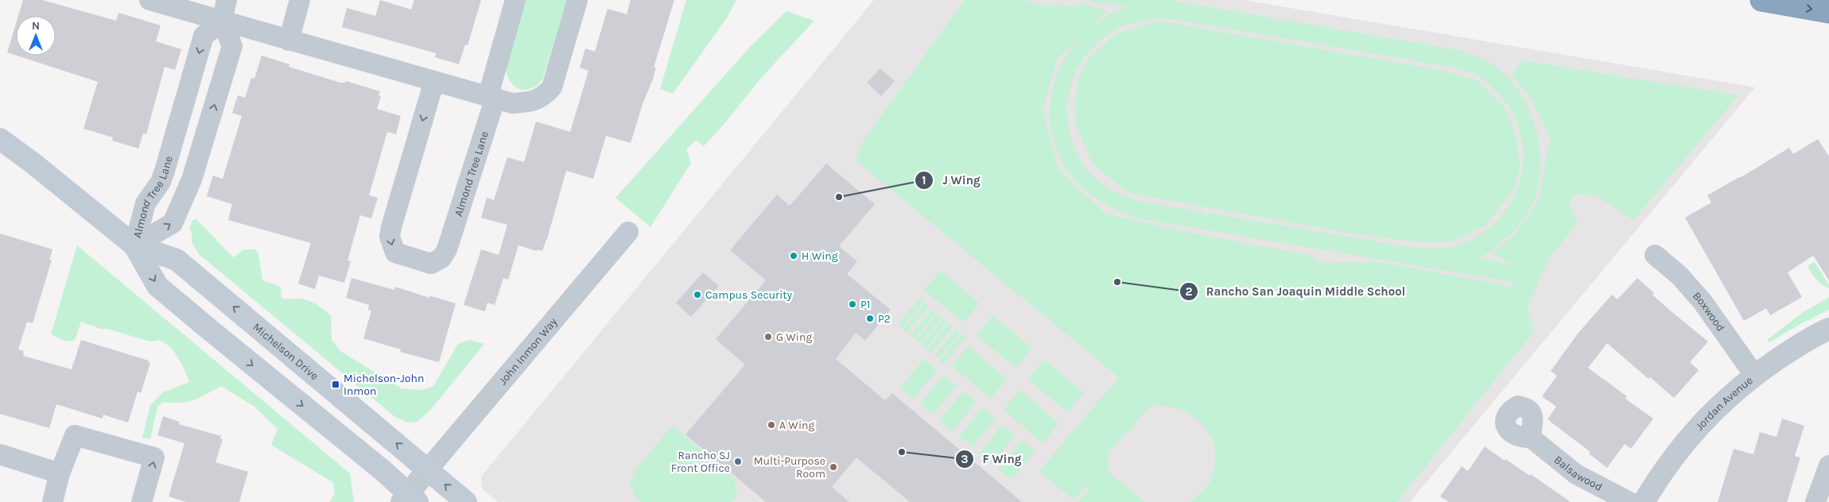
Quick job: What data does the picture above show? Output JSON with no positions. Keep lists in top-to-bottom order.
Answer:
{
  "streets": {
    "main road": ["Michelson Drive"],
    "street": [
      "Almond Tree Lane",
      "Boxwood",
      "John Inmon Way",
      "Jordan Avenue",
      "Balsawood"
    ]
  },
  "crossings": [
    ["Almond Tree Lane", "Michelson Drive"],
    ["Boxwood", "Jordan Avenue"],
    ["Michelson Drive", "John Inmon Way"]
  ],
  "places": {
    "other": [
      "J Wing",
      "H Wing",
      "Rancho San Joaquin Middle School",
      "Campus Security",
      "P1",
      "P2",
      "G Wing",
      "A Wing",
      "F Wing",
      "Rancho SJ Front Office",
      "Multi-Purpose Room"
    ],
    "transit": ["Michelson-John Inmon"]
  },
  "north": "top"
}
